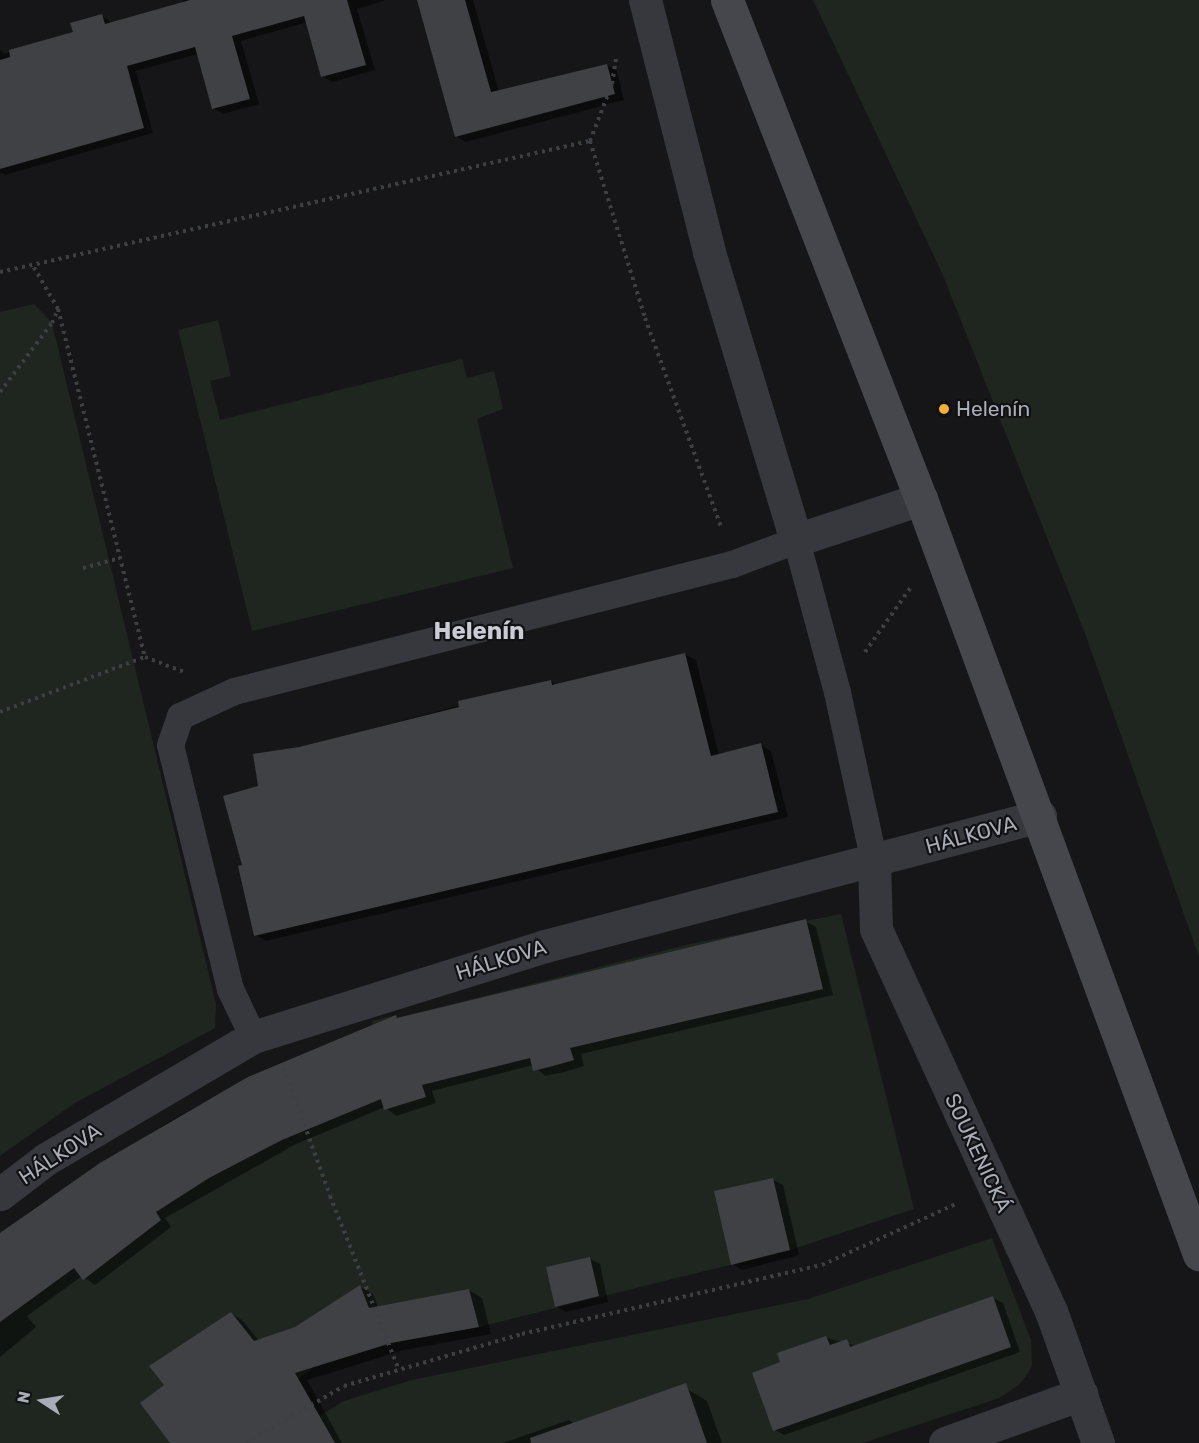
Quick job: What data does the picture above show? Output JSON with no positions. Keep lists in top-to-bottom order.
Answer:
{
  "streets": {
    "street": ["HÁLKOVA", "SOUKENICKÁ"]
  },
  "crossings": [
    ["HÁLKOVA", "SOUKENICKÁ"]
  ],
  "districts": ["Helenín"],
  "places": ["Helenín"],
  "north": "left"
}
